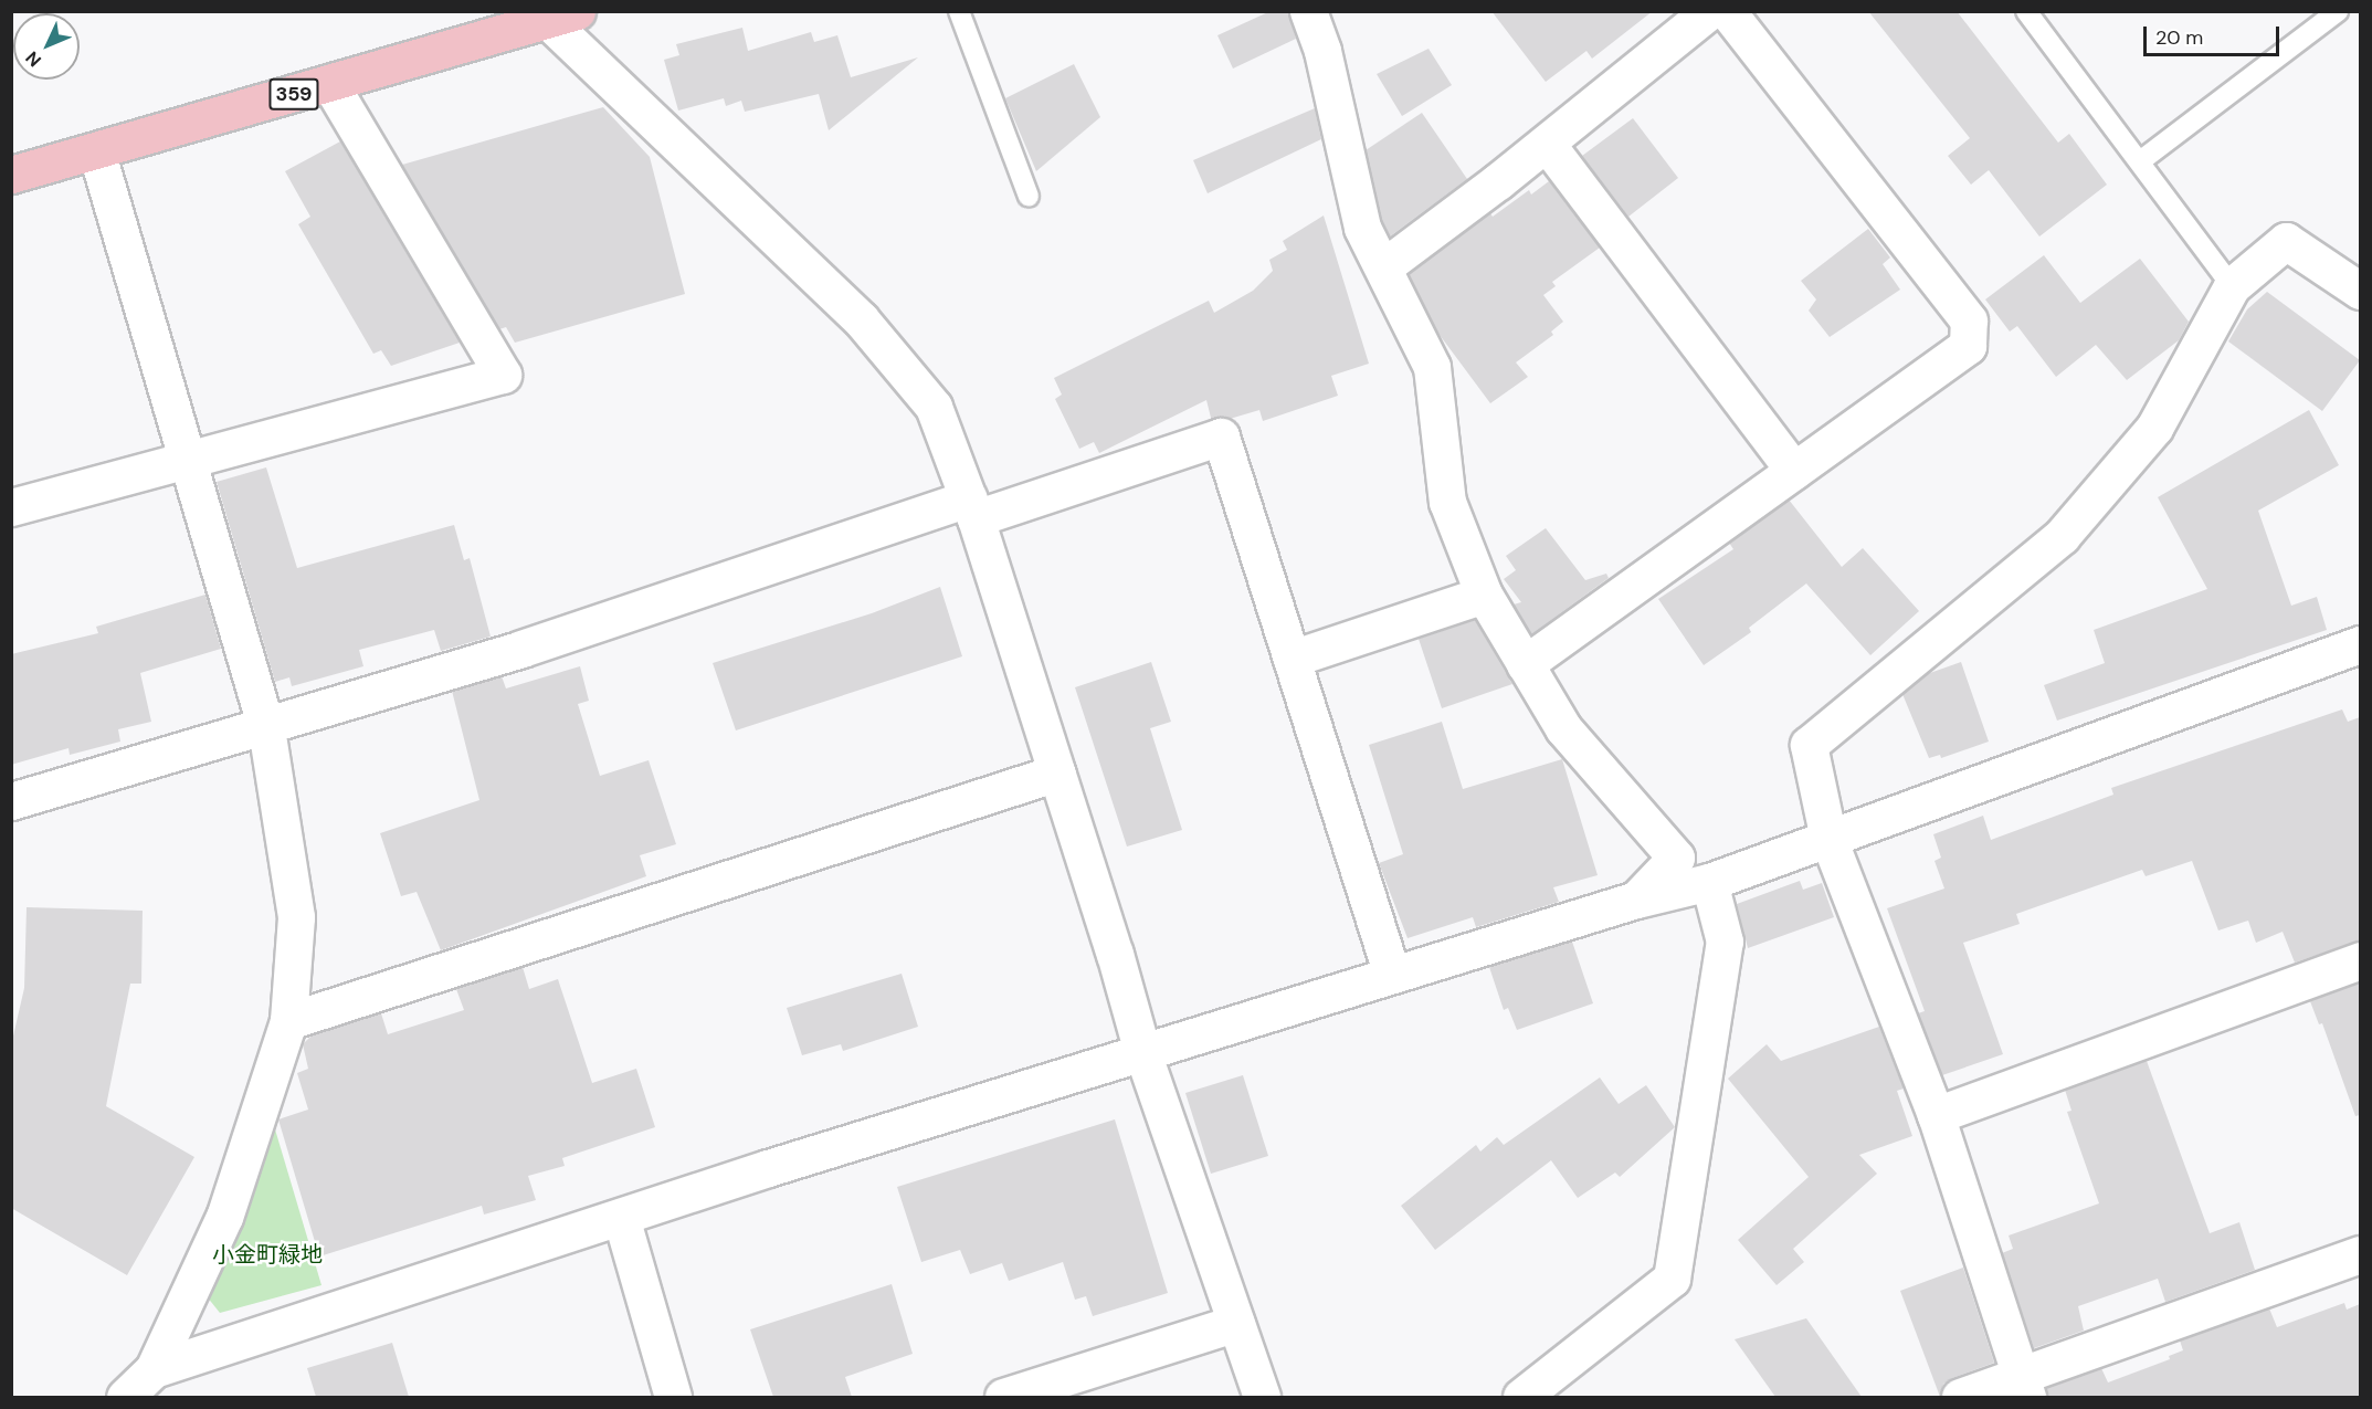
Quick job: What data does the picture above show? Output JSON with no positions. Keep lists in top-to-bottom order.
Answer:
{
  "streets": {
    "highway": ["359"]
  },
  "parks": ["小金町緑地"],
  "scale_bar": "20 m",
  "north": "bottom left"
}
